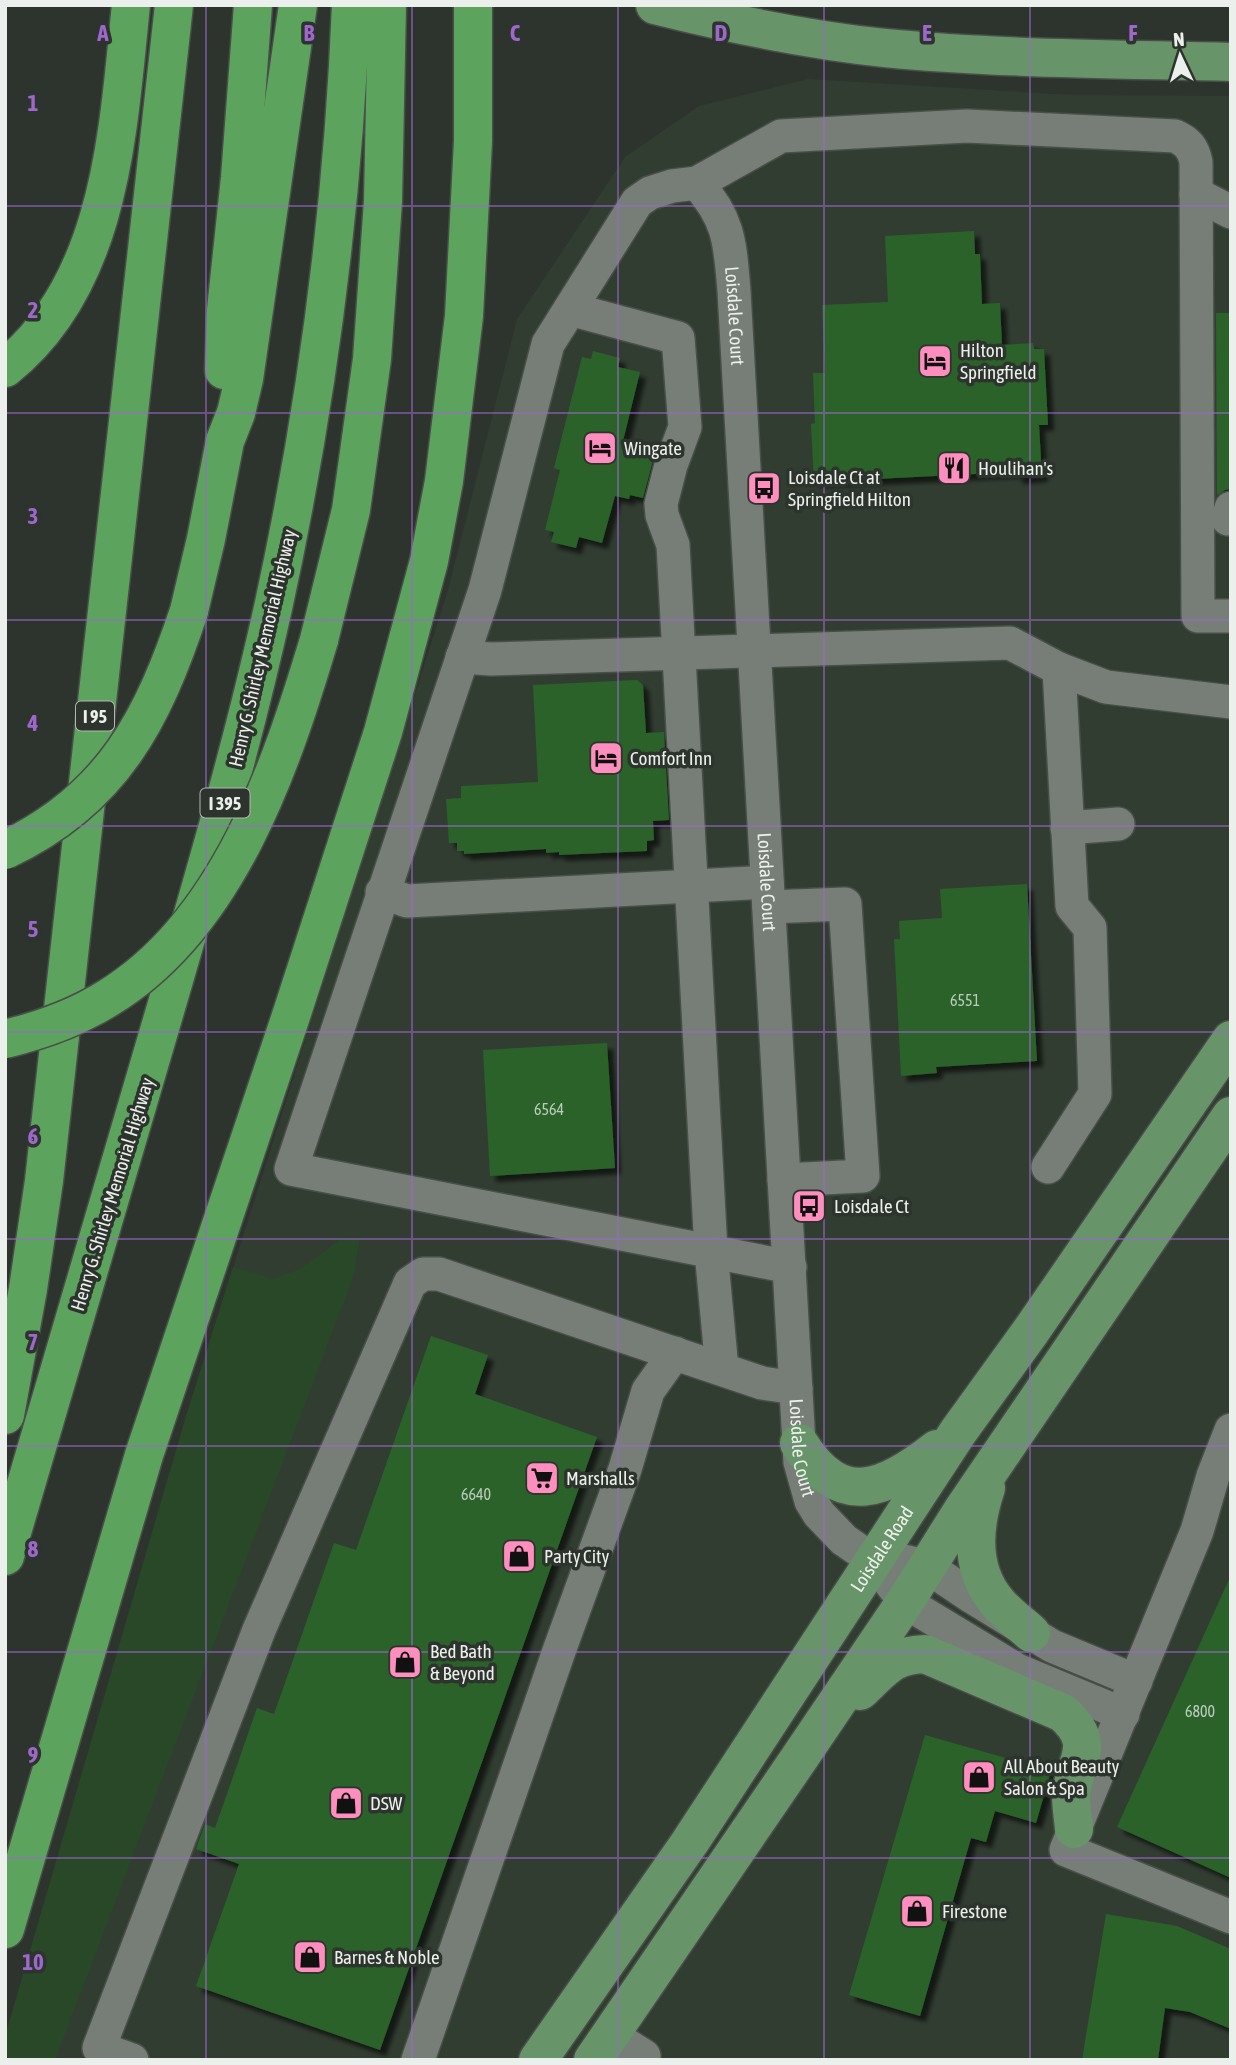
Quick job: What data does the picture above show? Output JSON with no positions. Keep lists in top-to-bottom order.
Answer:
{
  "streets": {
    "highway": ["Henry G. Shirley Memorial Highway", "I 95", "I 395"],
    "main road": ["Loisdale Road"],
    "street": ["Loisdale Court"]
  },
  "crossings": [
    ["Loisdale Court", "Loisdale Road"]
  ],
  "places": {
    "hotel": ["Hilton Springfield", "Wingate", "Comfort Inn"],
    "restaurant": ["Houlihan's"],
    "bus stop": ["Loisdale Ct at Springfield Hilton", "Loisdale Ct"],
    "supermarket": ["Marshalls"],
    "shop": [
      "Party City",
      "Bed Bath & Beyond",
      "All About Beauty Salon & Spa",
      "DSW",
      "Firestone",
      "Barnes & Noble"
    ]
  },
  "house_numbers": [
    "6551",
    "6564",
    "6640",
    "6800"
  ],
  "north": "top",
  "grid": {
    "columns": [
      "A",
      "B",
      "C",
      "D",
      "E",
      "F"
    ],
    "rows": [
      "1",
      "2",
      "3",
      "4",
      "5",
      "6",
      "7",
      "8",
      "9",
      "10"
    ]
  }
}
